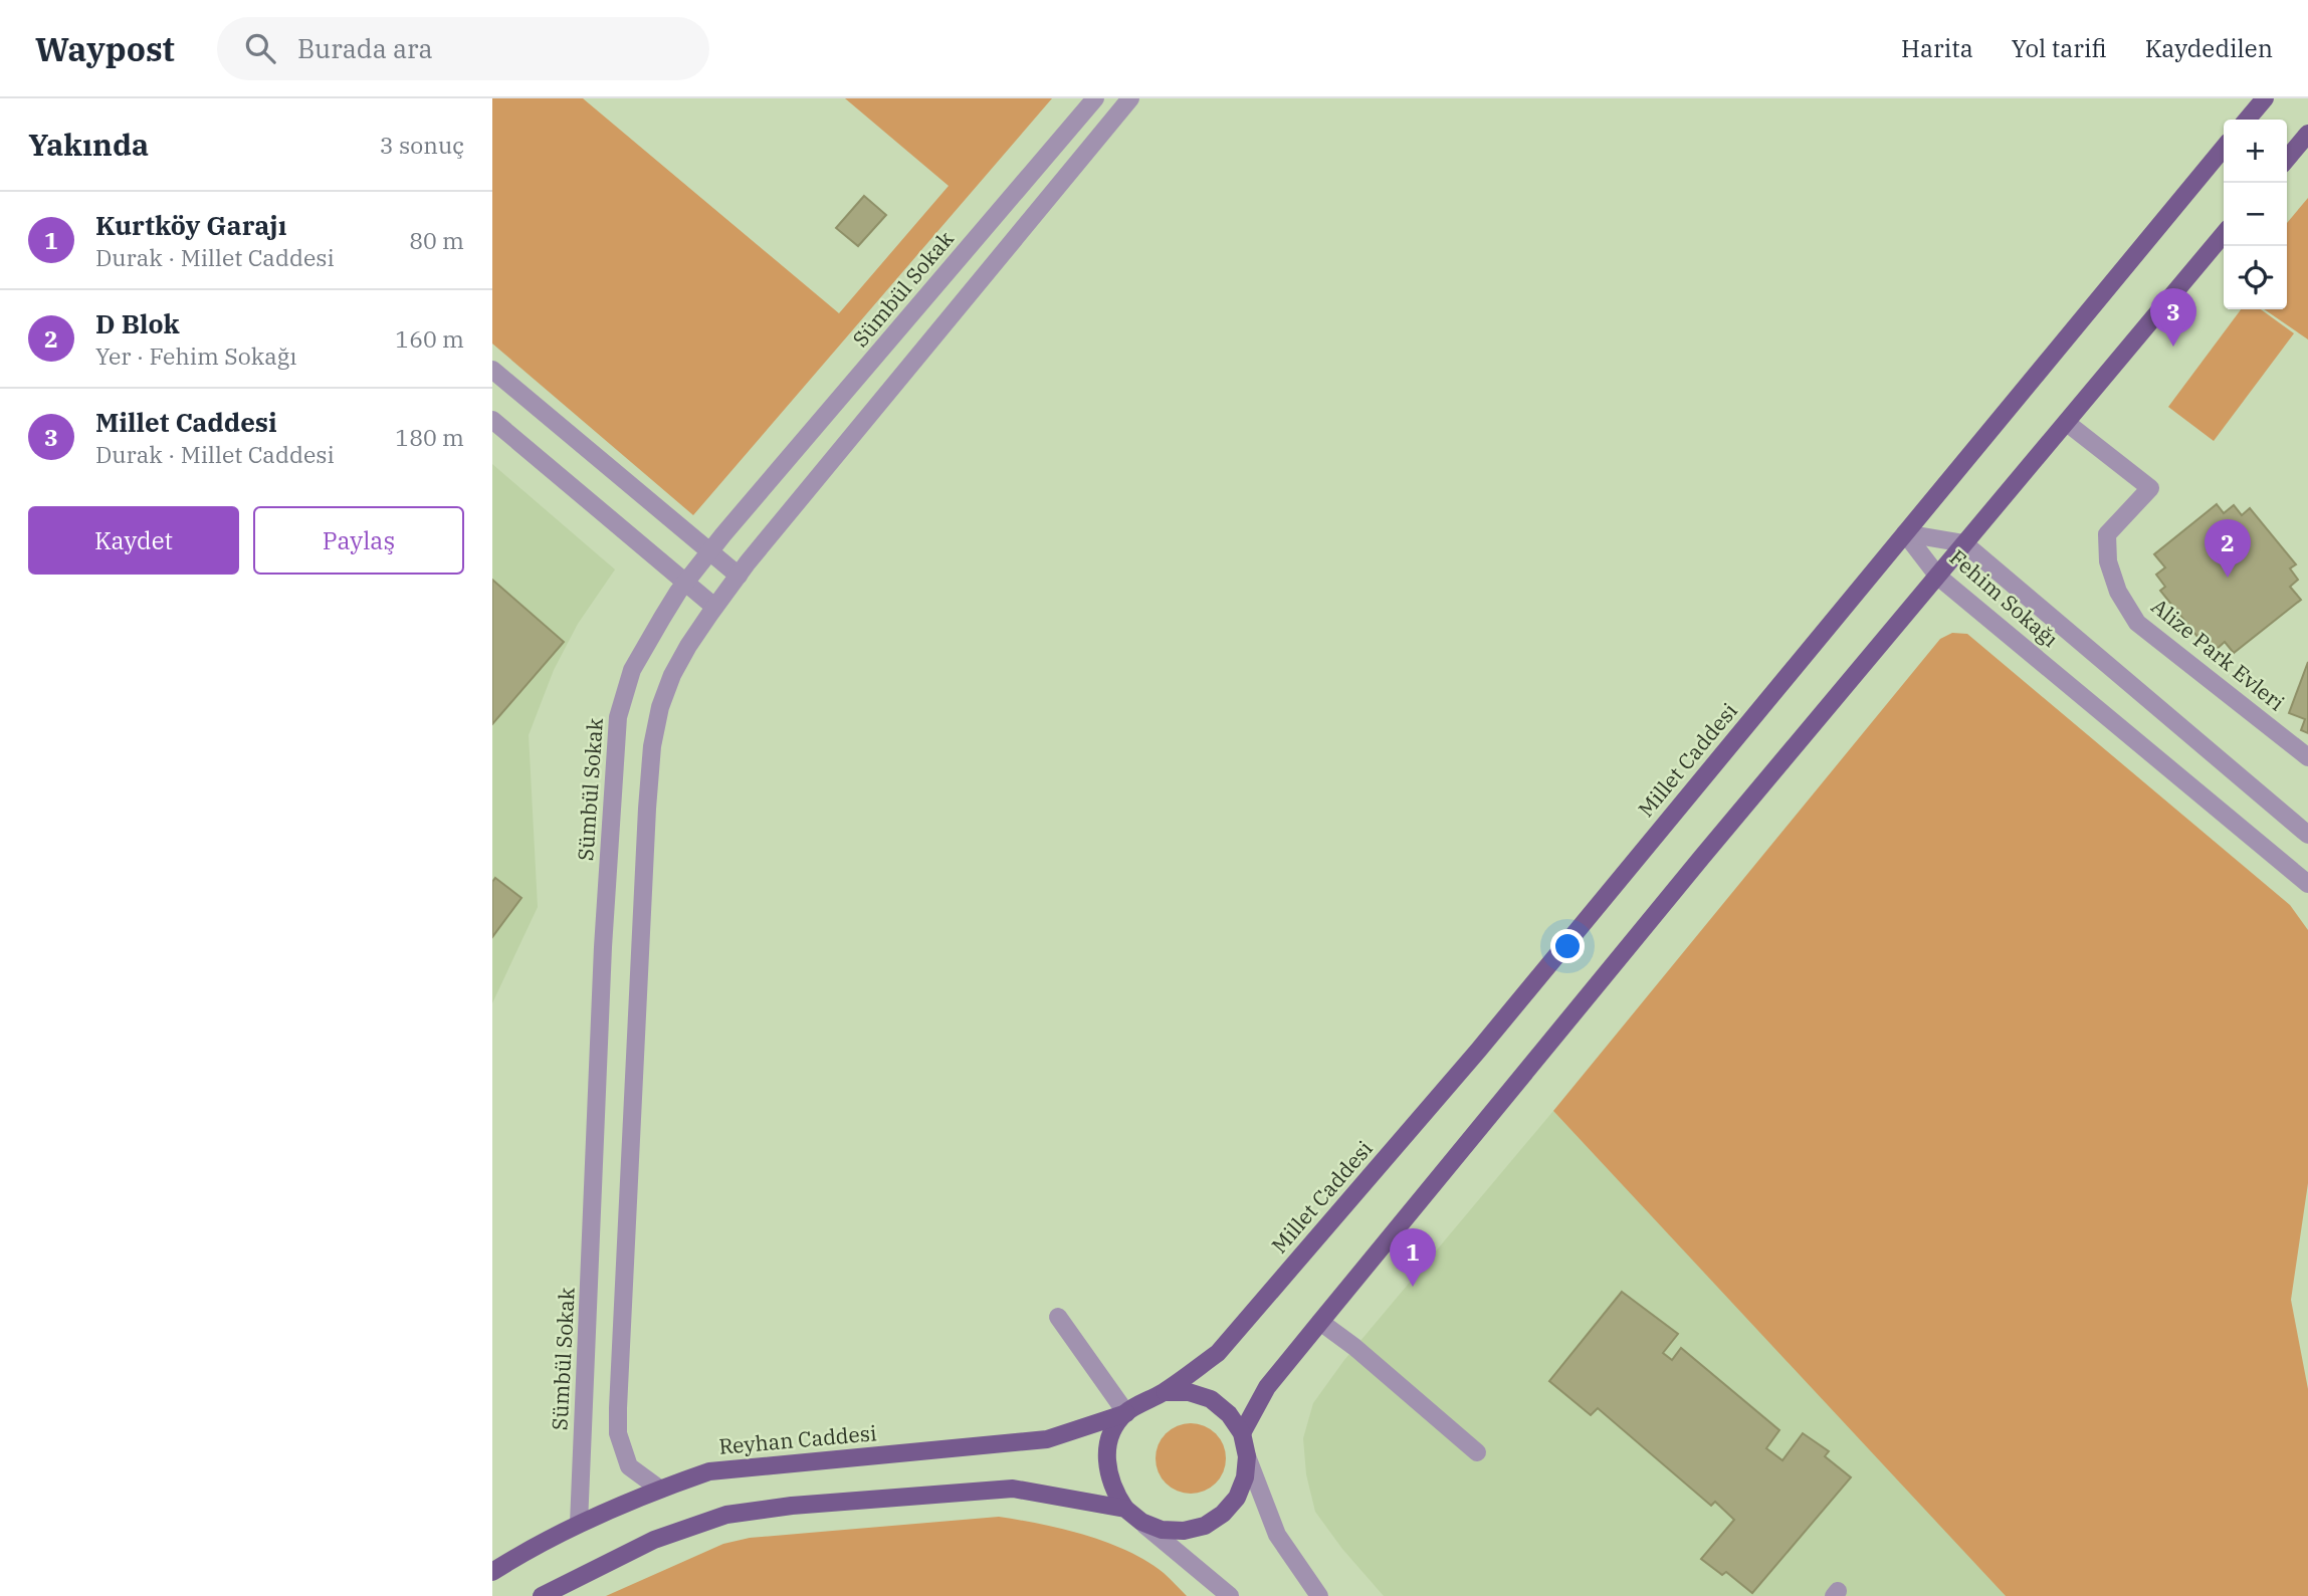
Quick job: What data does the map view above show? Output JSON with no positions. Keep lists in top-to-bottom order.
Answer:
{
  "streets": {
    "main road": ["Millet Caddesi", "Reyhan Caddesi"],
    "street": ["Sümbül Sokak", "Fehim Sokağı", "Alize Park Evleri"]
  },
  "crossings": [
    ["Sümbül Sokak", "Reyhan Caddesi"],
    ["Fehim Sokağı", "Millet Caddesi"],
    ["Millet Caddesi", "Reyhan Caddesi"]
  ],
  "page": {
    "header": "Waypost",
    "search": "Burada ara",
    "nav": ["Harita", "Yol tarifi", "Kaydedilen"],
    "heading": ["Yakında", "3 sonuç"],
    "map_buttons": ["+", "−"],
    "list": [
      {
        "mark": "1",
        "name": "Kurtköy Garajı",
        "note": "Durak · Millet Caddesi",
        "value": "80 m"
      },
      {
        "mark": "2",
        "name": "D Blok",
        "note": "Yer · Fehim Sokağı",
        "value": "160 m"
      },
      {
        "mark": "3",
        "name": "Millet Caddesi",
        "note": "Durak · Millet Caddesi",
        "value": "180 m"
      }
    ],
    "pins": ["3", "2", "1"],
    "buttons": ["Kaydet", "Paylaş"]
  }
}
